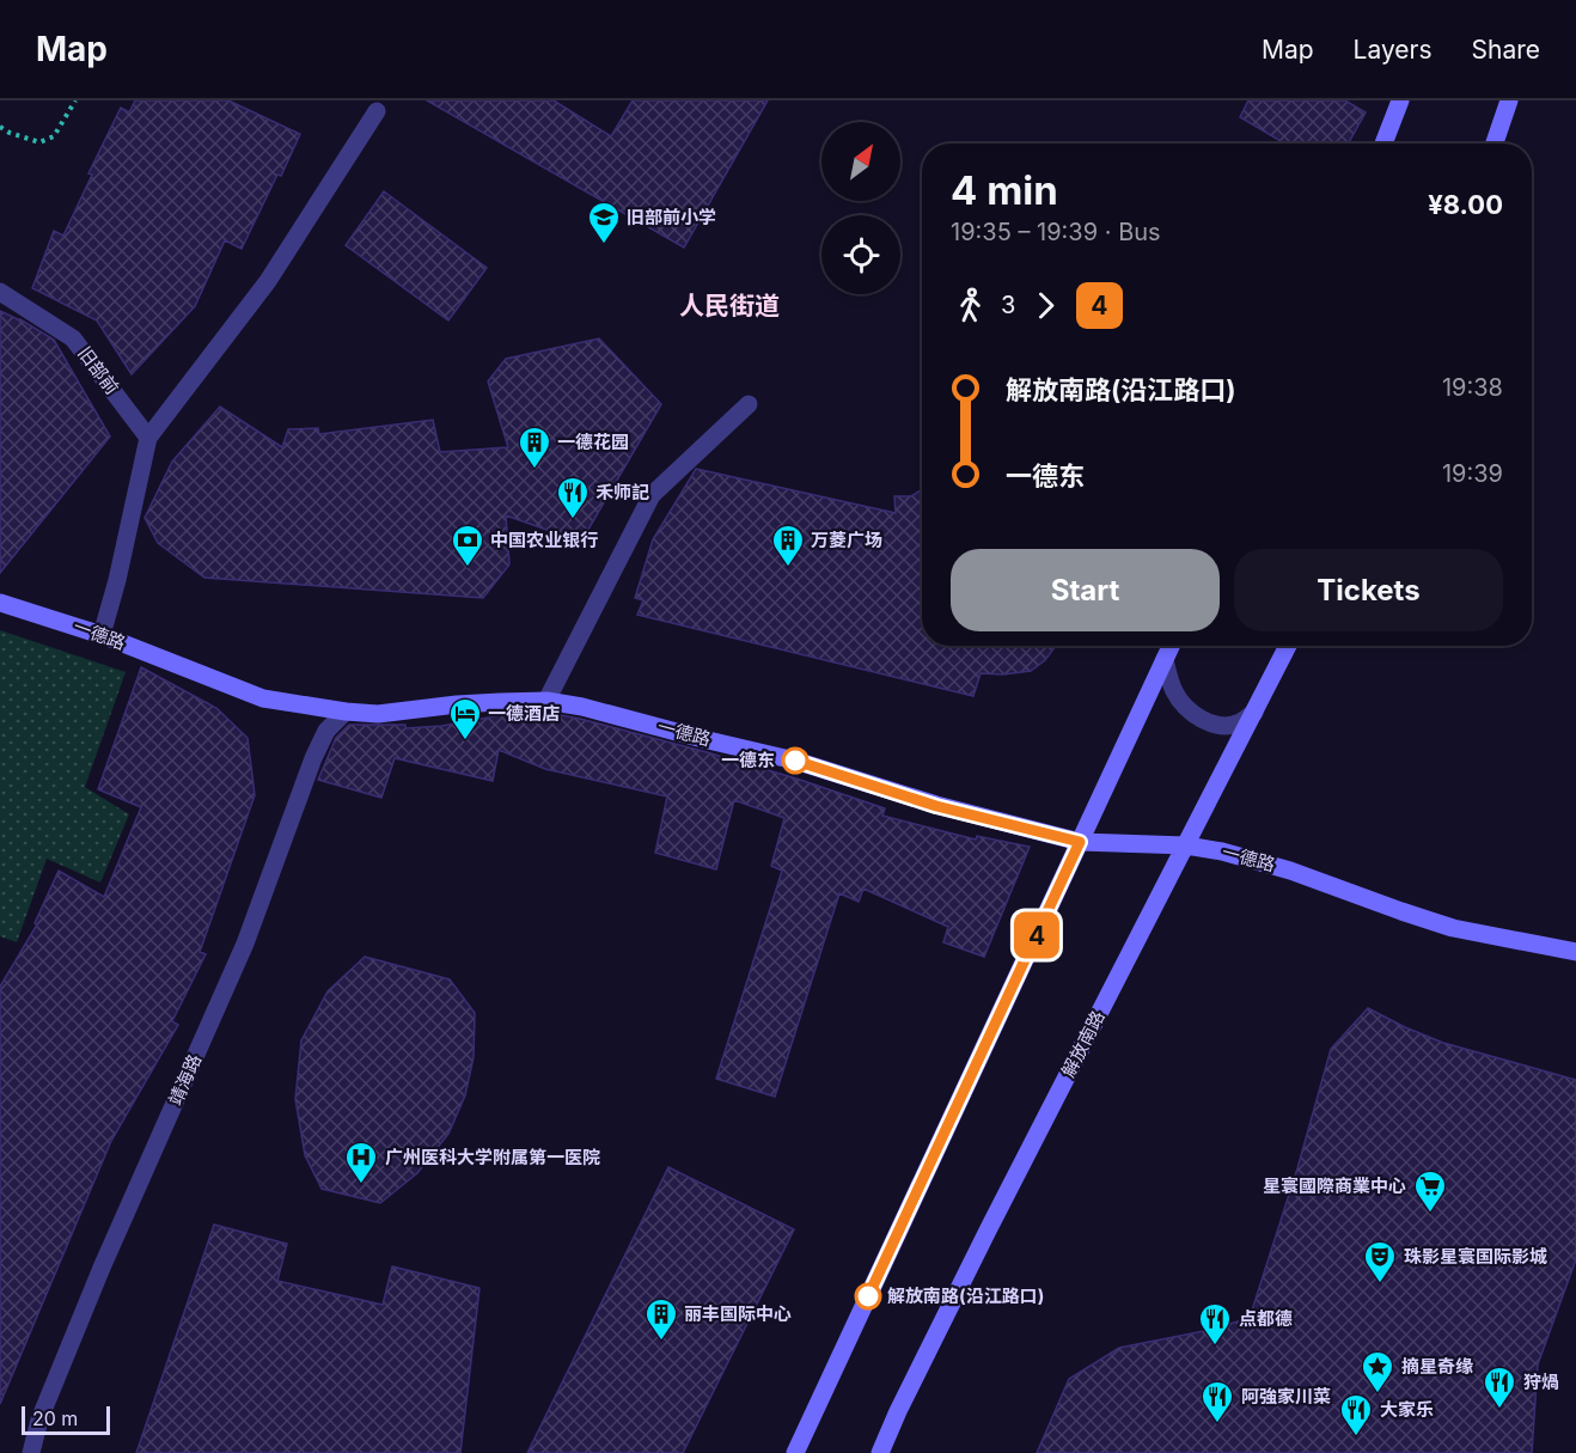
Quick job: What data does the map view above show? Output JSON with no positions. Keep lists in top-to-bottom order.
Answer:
{
  "streets": {
    "main road": ["一德路", "解放南路"],
    "street": ["旧部前", "靖海路"]
  },
  "crossings": [
    ["一德路", "解放南路"],
    ["一德路", "靖海路"]
  ],
  "districts": ["人民街道"],
  "places": {
    "school or university": ["旧部前小学"],
    "building": ["一德花园", "万菱广场", "丽丰国际中心"],
    "restaurant": [
      "禾师記",
      "点都德",
      "狩煱",
      "阿強家川菜",
      "大家乐"
    ],
    "bank": ["中国农业银行"],
    "hotel": ["一德酒店"],
    "other": ["一德东", "解放南路(沿江路口)"],
    "hospital": ["广州医科大学附属第一医院"],
    "supermarket": ["星寰國際商業中心"],
    "theatre": ["珠影星寰国际影城"],
    "place": ["摘星奇缘"]
  },
  "lines": ["bus line 4"],
  "scale_bar": "20 m",
  "north": "top right",
  "page": {
    "header": "Map",
    "nav": ["Map", "Layers", "Share"],
    "on_map": "4",
    "heading": ["4 min", "19:35 – 19:39 · Bus", "¥8.00"],
    "legs": ["3", "4"],
    "list": [
      {
        "name": "解放南路(沿江路口)",
        "value": "19:38"
      },
      {
        "name": "一德东",
        "value": "19:39"
      }
    ],
    "buttons": ["Start", "Tickets"],
    "scale": "20 m"
  }
}
